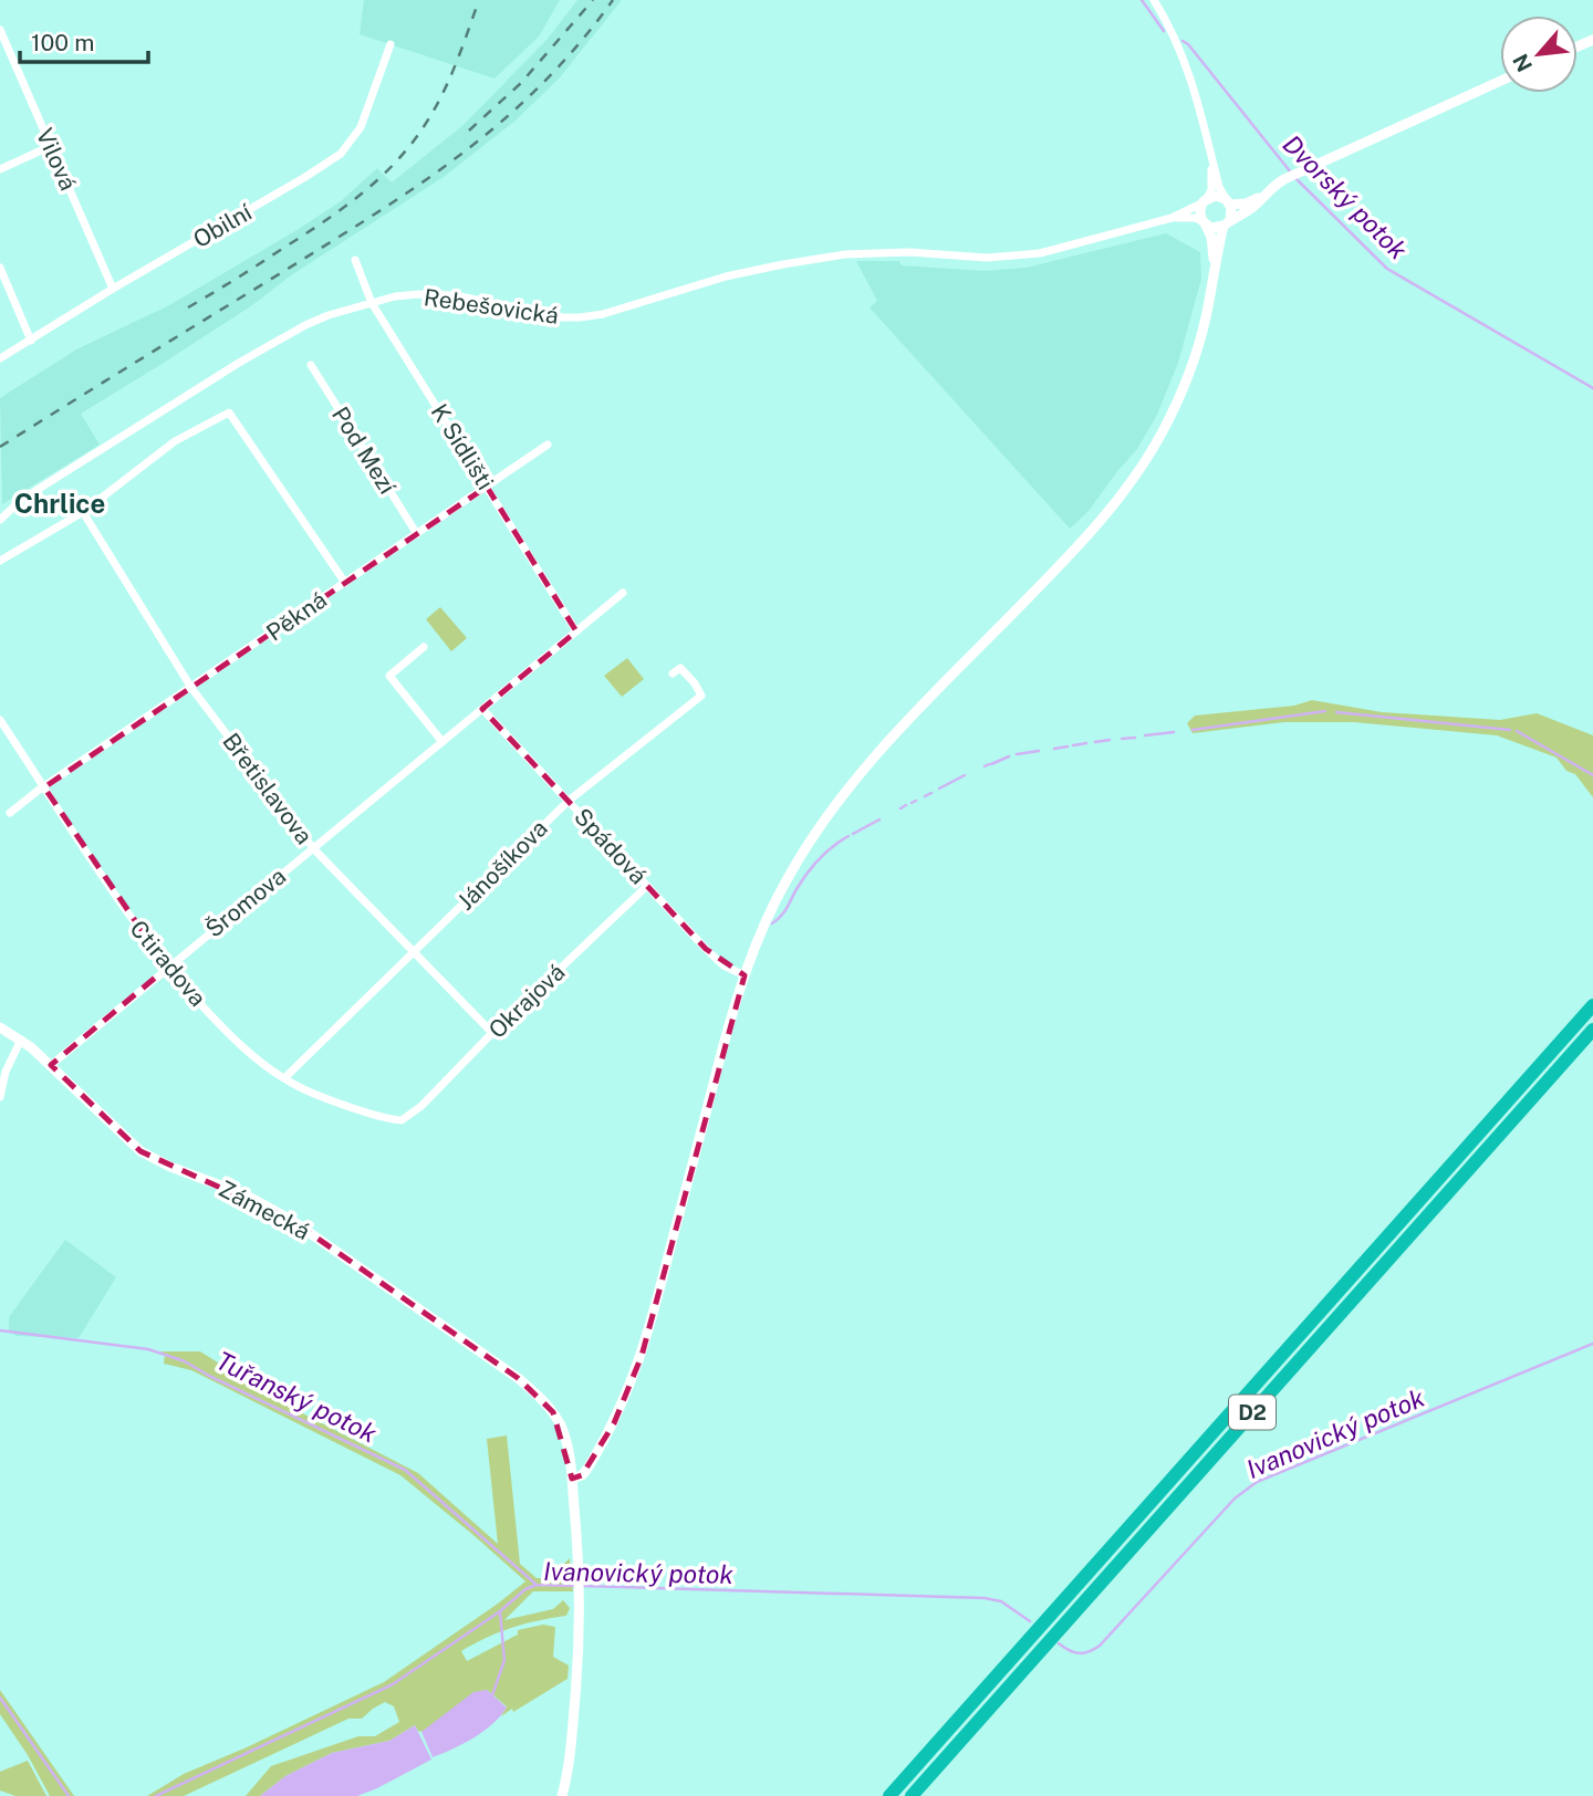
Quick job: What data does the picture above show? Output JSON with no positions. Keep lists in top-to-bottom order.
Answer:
{
  "streets": {
    "highway": ["D2"],
    "street": [
      "Vilová",
      "Obilní",
      "Rebešovická",
      "K Sídlišti",
      "Pod Mezí",
      "Pěkná",
      "Břetislavova",
      "Spádová",
      "Jánošíkova",
      "Šromova",
      "Ctiradova",
      "Okrajová",
      "Zámecká"
    ]
  },
  "crossings": [
    ["Vilová", "Obilní"],
    ["Rebešovická", "K Sídlišti"],
    ["K Sídlišti", "Pěkná"],
    ["K Sídlišti", "Šromova"],
    ["Pod Mezí", "Pěkná"],
    ["Pěkná", "Břetislavova"],
    ["Pěkná", "Ctiradova"],
    ["Břetislavova", "Jánošíkova"],
    ["Břetislavova", "Šromova"],
    ["Břetislavova", "Okrajová"],
    ["Spádová", "Jánošíkova"],
    ["Spádová", "Šromova"],
    ["Spádová", "Okrajová"],
    ["Jánošíkova", "Ctiradova"],
    ["Šromova", "Ctiradova"],
    ["Šromova", "Zámecká"],
    ["Ctiradova", "Okrajová"]
  ],
  "districts": ["Chrlice"],
  "water": ["Dvorský potok", "Tuřanský potok", "Ivanovický potok"],
  "scale_bar": "100 m",
  "north": "bottom left"
}
